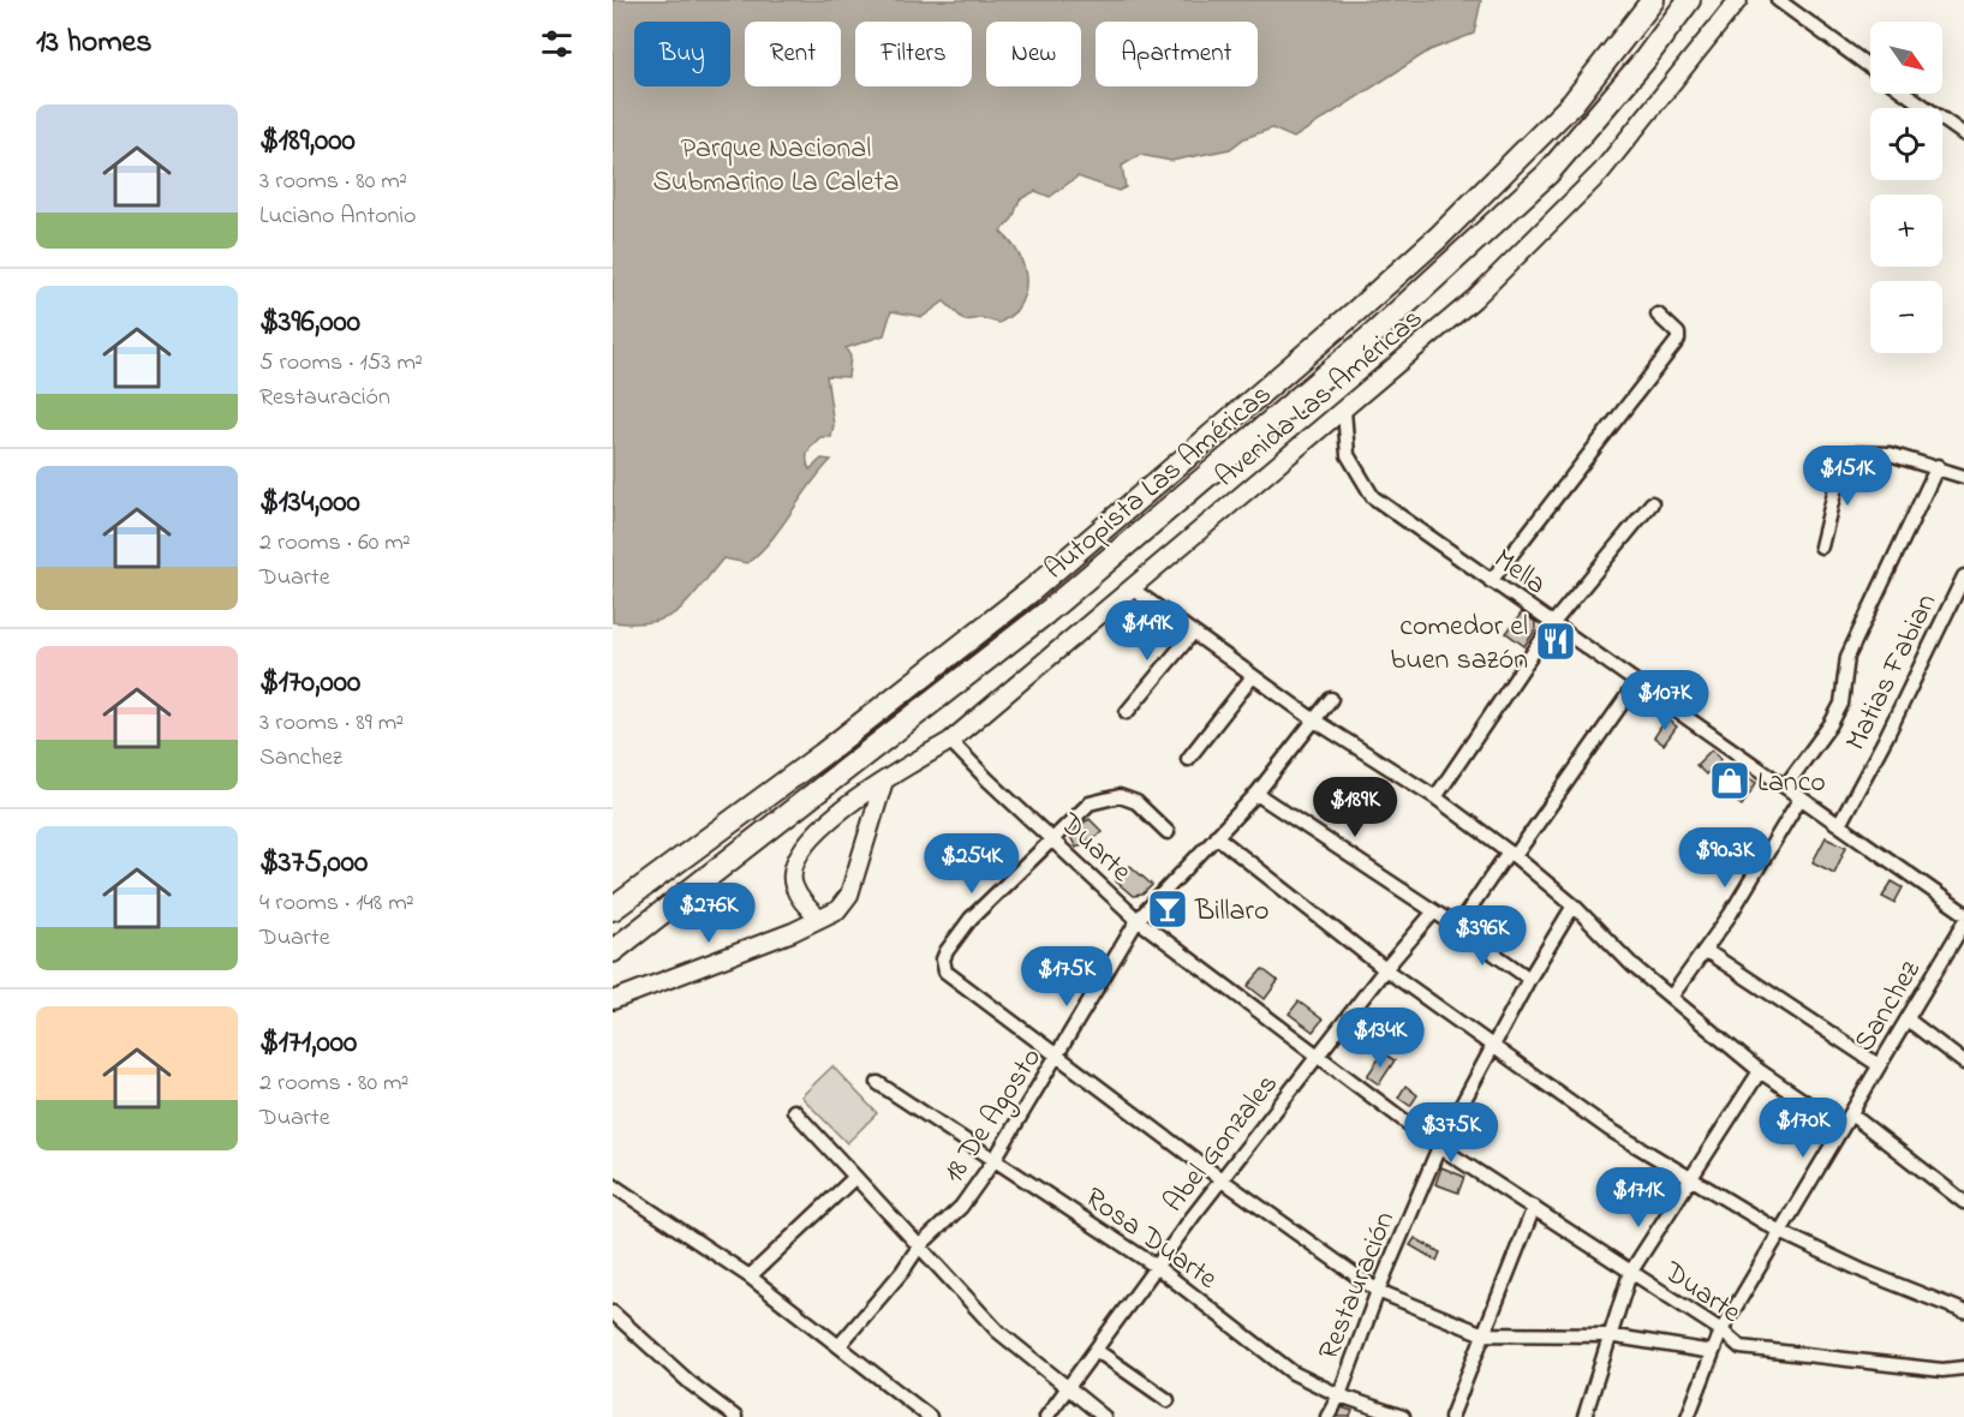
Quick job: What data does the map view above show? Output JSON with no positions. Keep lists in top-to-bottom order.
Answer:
{
  "streets": {
    "highway": ["Autopista Las Américas"],
    "main road": ["Avenida Las Américas"],
    "street": [
      "Mella",
      "Matias Fabian",
      "Duarte",
      "Sanchez",
      "18 De Agosto",
      "Abel Gonzales",
      "Rosa Duarte",
      "Restauración"
    ]
  },
  "crossings": [
    ["Avenida Las Américas", "Mella"],
    ["Avenida Las Américas", "Duarte"],
    ["Mella", "Matias Fabian"],
    ["Duarte", "Sanchez"],
    ["Duarte", "18 De Agosto"],
    ["Duarte", "Abel Gonzales"],
    ["Duarte", "Restauración"],
    ["18 De Agosto", "Rosa Duarte"],
    ["Abel Gonzales", "Rosa Duarte"],
    ["Rosa Duarte", "Restauración"]
  ],
  "parks": ["Parque Nacional Submarino La Caleta"],
  "places": {
    "restaurant": ["comedor el buen sazón"],
    "shop": ["Lanco"],
    "bar": ["Billaro"]
  },
  "north": "bottom right",
  "page": {
    "heading": "13 homes",
    "map_buttons": ["+", "−"],
    "chip": [
      "Buy",
      "Rent",
      "Filters",
      "New",
      "Apartment"
    ],
    "list": [
      {
        "name": "$189,000",
        "note": "3 rooms · 80 m² · Luciano Antonio"
      },
      {
        "name": "$396,000",
        "note": "5 rooms · 153 m² · Restauración"
      },
      {
        "name": "$134,000",
        "note": "2 rooms · 60 m² · Duarte"
      },
      {
        "name": "$170,000",
        "note": "3 rooms · 89 m² · Sanchez"
      },
      {
        "name": "$375,000",
        "note": "4 rooms · 148 m² · Duarte"
      },
      {
        "name": "$171,000",
        "note": "2 rooms · 80 m² · Duarte"
      }
    ],
    "price": [
      "$151K",
      "$149K",
      "$107K",
      "$189K",
      "$90.3K",
      "$254K",
      "$276K",
      "$396K",
      "$175K",
      "$134K",
      "$170K",
      "$375K",
      "$171K"
    ]
  }
}
